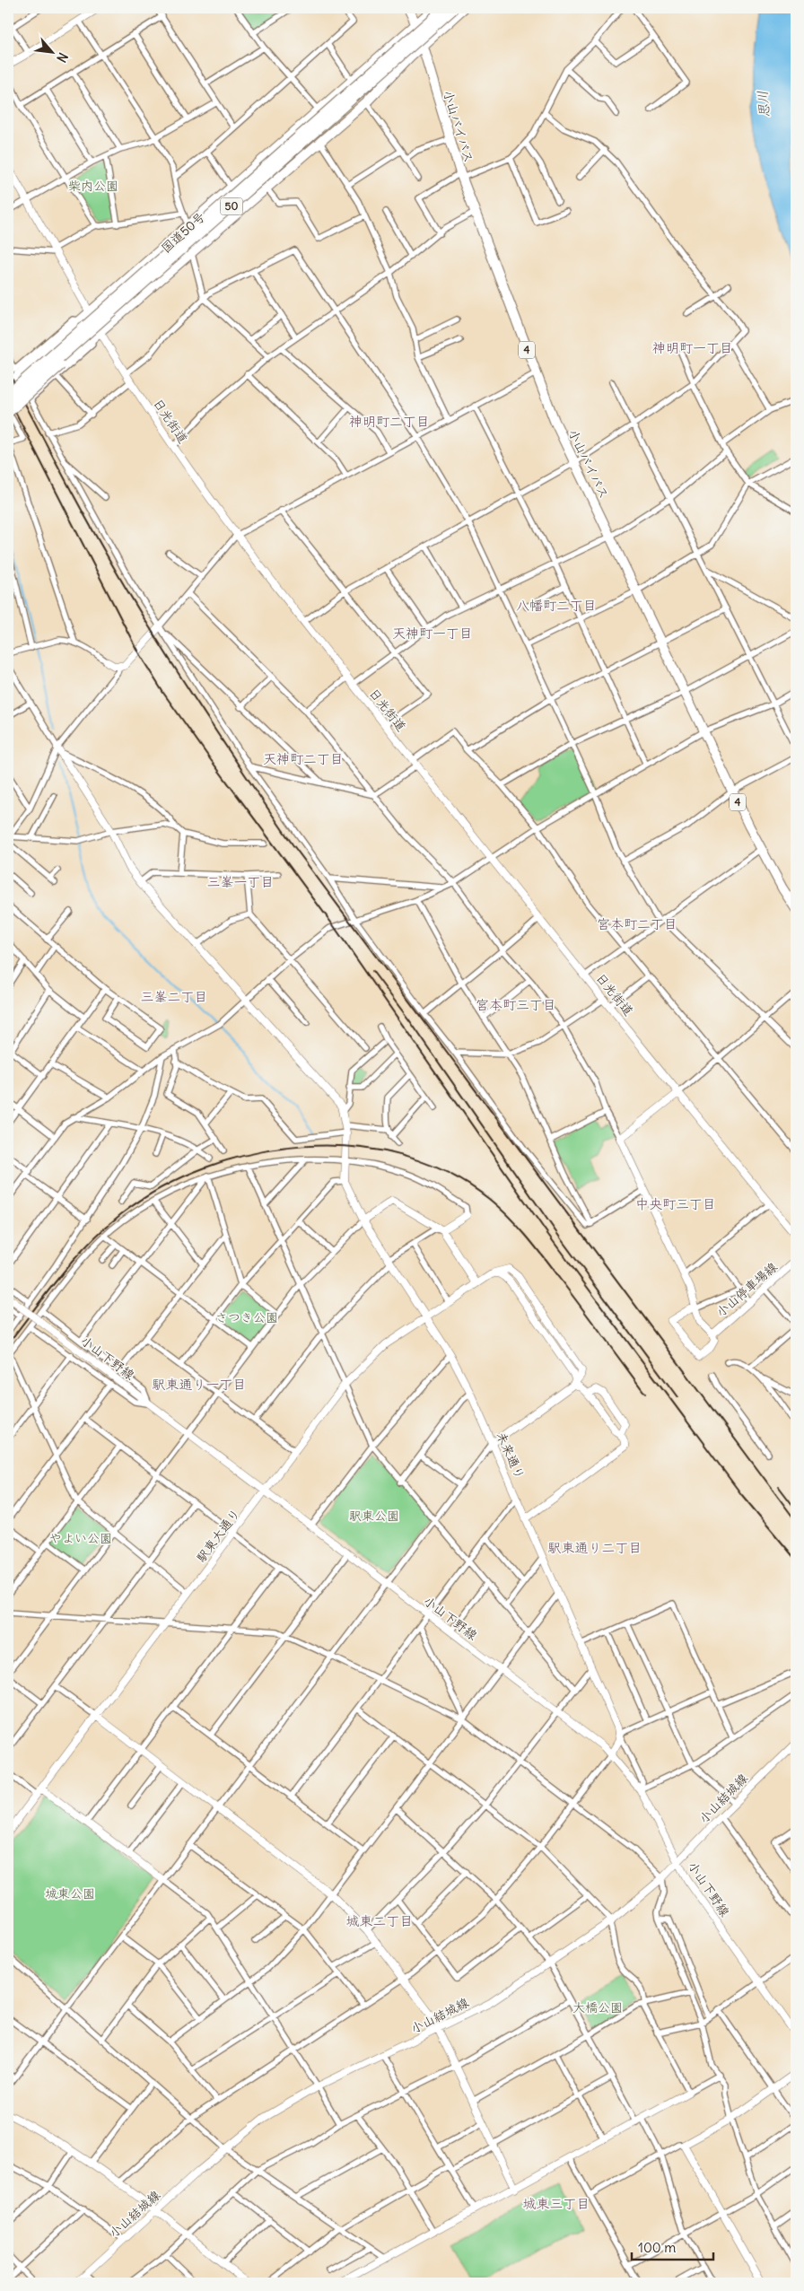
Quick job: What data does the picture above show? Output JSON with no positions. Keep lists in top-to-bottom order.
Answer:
{
  "streets": {
    "highway": [
      "小山バイパス",
      "50",
      "国道50号",
      "4"
    ],
    "street": [
      "日光街道",
      "小山停車場線",
      "小山下野線",
      "未来通り",
      "駅東大通り",
      "小山結城線"
    ]
  },
  "crossings": [
    ["小山下野線", "駅東大通り"],
    ["小山下野線", "小山結城線"],
    ["未来通り", "駅東大通り"]
  ],
  "districts": [
    "神明町一丁目",
    "神明町二丁目",
    "八幡町二丁目",
    "天神町一丁目",
    "天神町二丁目",
    "三峯一丁目",
    "宮本町二丁目",
    "三峯二丁目",
    "宮本町三丁目",
    "中央町三丁目",
    "駅東通り一丁目",
    "駅東通り二丁目",
    "城東二丁目",
    "城東三丁目"
  ],
  "water": ["思川"],
  "parks": [
    "柴内公園",
    "さつき公園",
    "駅東公園",
    "やよい公園",
    "城東公園",
    "大橋公園"
  ],
  "scale_bar": "100 m",
  "north": "bottom right"
}
